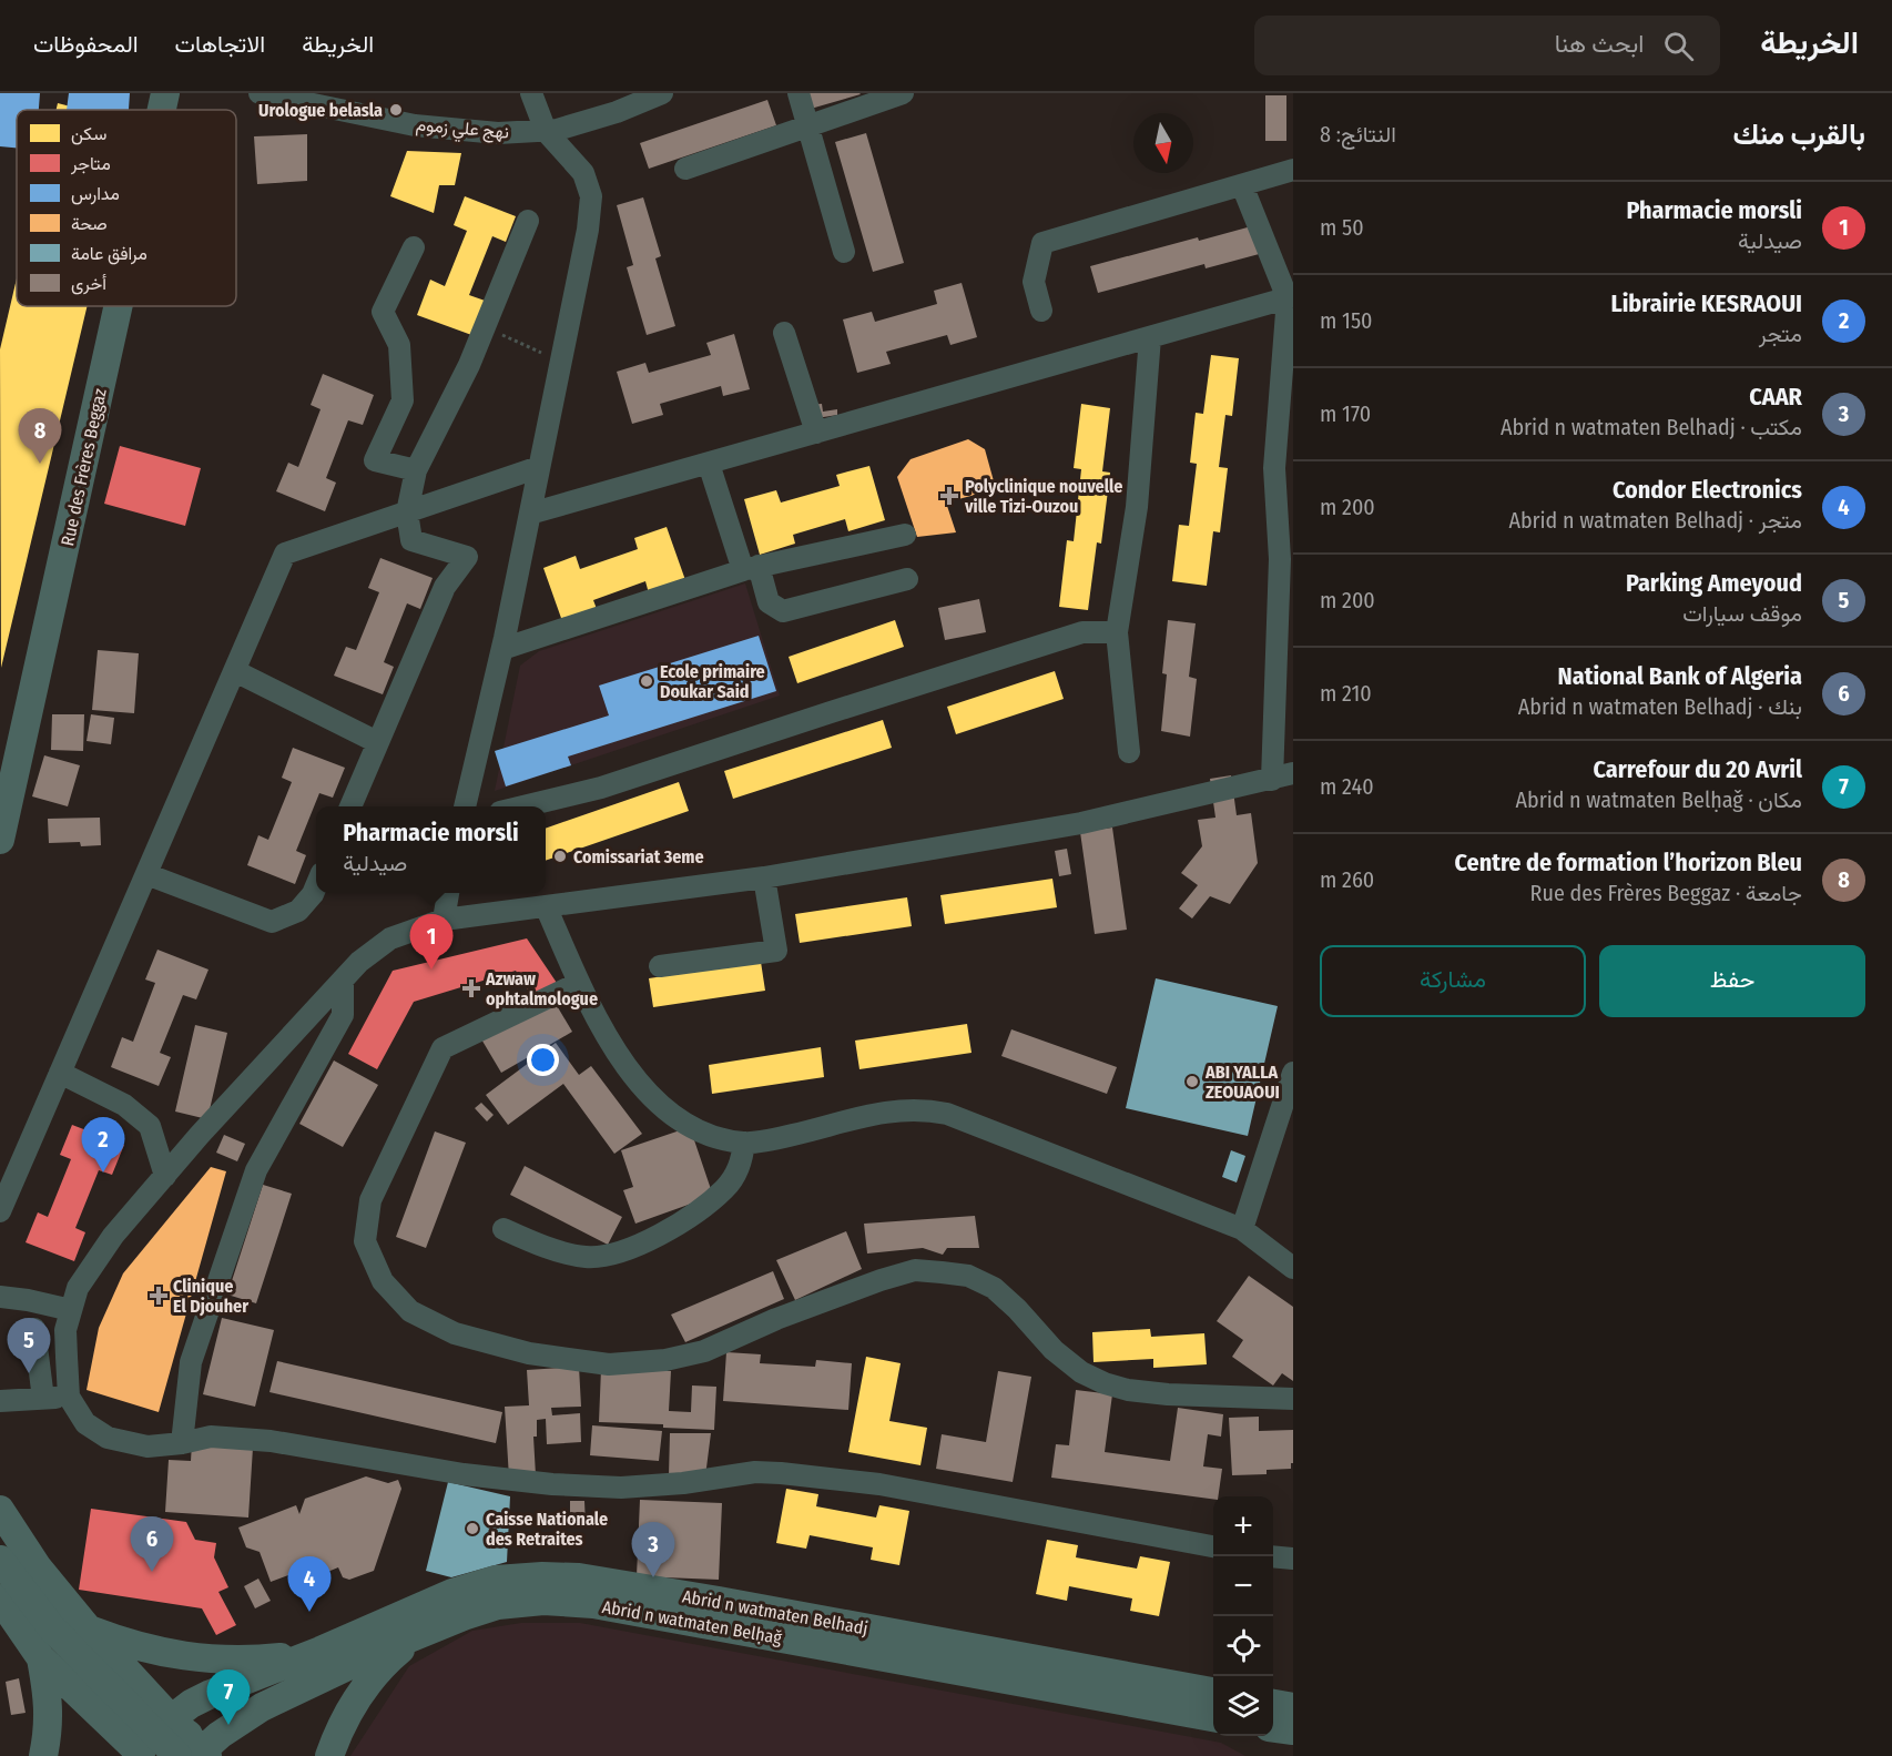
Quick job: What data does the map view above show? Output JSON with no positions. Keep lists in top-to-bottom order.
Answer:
{
  "streets": {
    "main road": ["Rue des Frères Beggaz", "Abrid n watmaten Belhadj", "Abrid n watmaten Belḥaǧ"],
    "street": ["نهج علي زموم"]
  },
  "crossings": [
    ["Abrid n watmaten Belhadj", "Abrid n watmaten Belḥaǧ"]
  ],
  "places": {
    "other": [
      "Urologue belasla",
      "Ecole primaire Doukar Said",
      "Comissariat 3eme",
      "ABI YALLA ZEOUAOUI",
      "Caisse Nationale des Retraites"
    ],
    "health": ["Polyclinique nouvelle ville Tizi-Ouzou", "Azwaw ophtalmologue", "Clinique El Djouher"]
  },
  "legend": [
    "سكن",
    "متاجر",
    "مدارس",
    "صحة",
    "مرافق عامة",
    "أخرى"
  ],
  "north": "bottom",
  "page": {
    "header": "الخريطة",
    "search": "ابحث هنا",
    "nav": ["الخريطة", "الاتجاهات", "المحفوظات"],
    "heading": ["بالقرب منك", "النتائج: 8"],
    "list": [
      {
        "mark": "1",
        "name": "Pharmacie morsli",
        "note": "صيدلية",
        "value": "50 m"
      },
      {
        "mark": "2",
        "name": "Librairie KESRAOUI",
        "note": "متجر",
        "value": "150 m"
      },
      {
        "mark": "3",
        "name": "CAAR",
        "note": "مكتب · Abrid n watmaten Belhadj",
        "value": "170 m"
      },
      {
        "mark": "4",
        "name": "Condor Electronics",
        "note": "متجر · Abrid n watmaten Belhadj",
        "value": "200 m"
      },
      {
        "mark": "5",
        "name": "Parking Ameyoud",
        "note": "موقف سيارات",
        "value": "200 m"
      },
      {
        "mark": "6",
        "name": "National Bank of Algeria",
        "note": "بنك · Abrid n watmaten Belhadj",
        "value": "210 m"
      },
      {
        "mark": "7",
        "name": "Carrefour du 20 Avril",
        "note": "مكان · Abrid n watmaten Belḥaǧ",
        "value": "240 m"
      },
      {
        "mark": "8",
        "name": "Centre de formation l’horizon Bleu",
        "note": "جامعة · Rue des Frères Beggaz",
        "value": "260 m"
      }
    ],
    "pins": [
      "8",
      "1",
      "2",
      "5",
      "6",
      "3",
      "4",
      "7"
    ],
    "popup": ["Pharmacie morsli", "صيدلية"],
    "buttons": ["حفظ", "مشاركة"],
    "map_buttons": ["+", "−"]
  }
}
